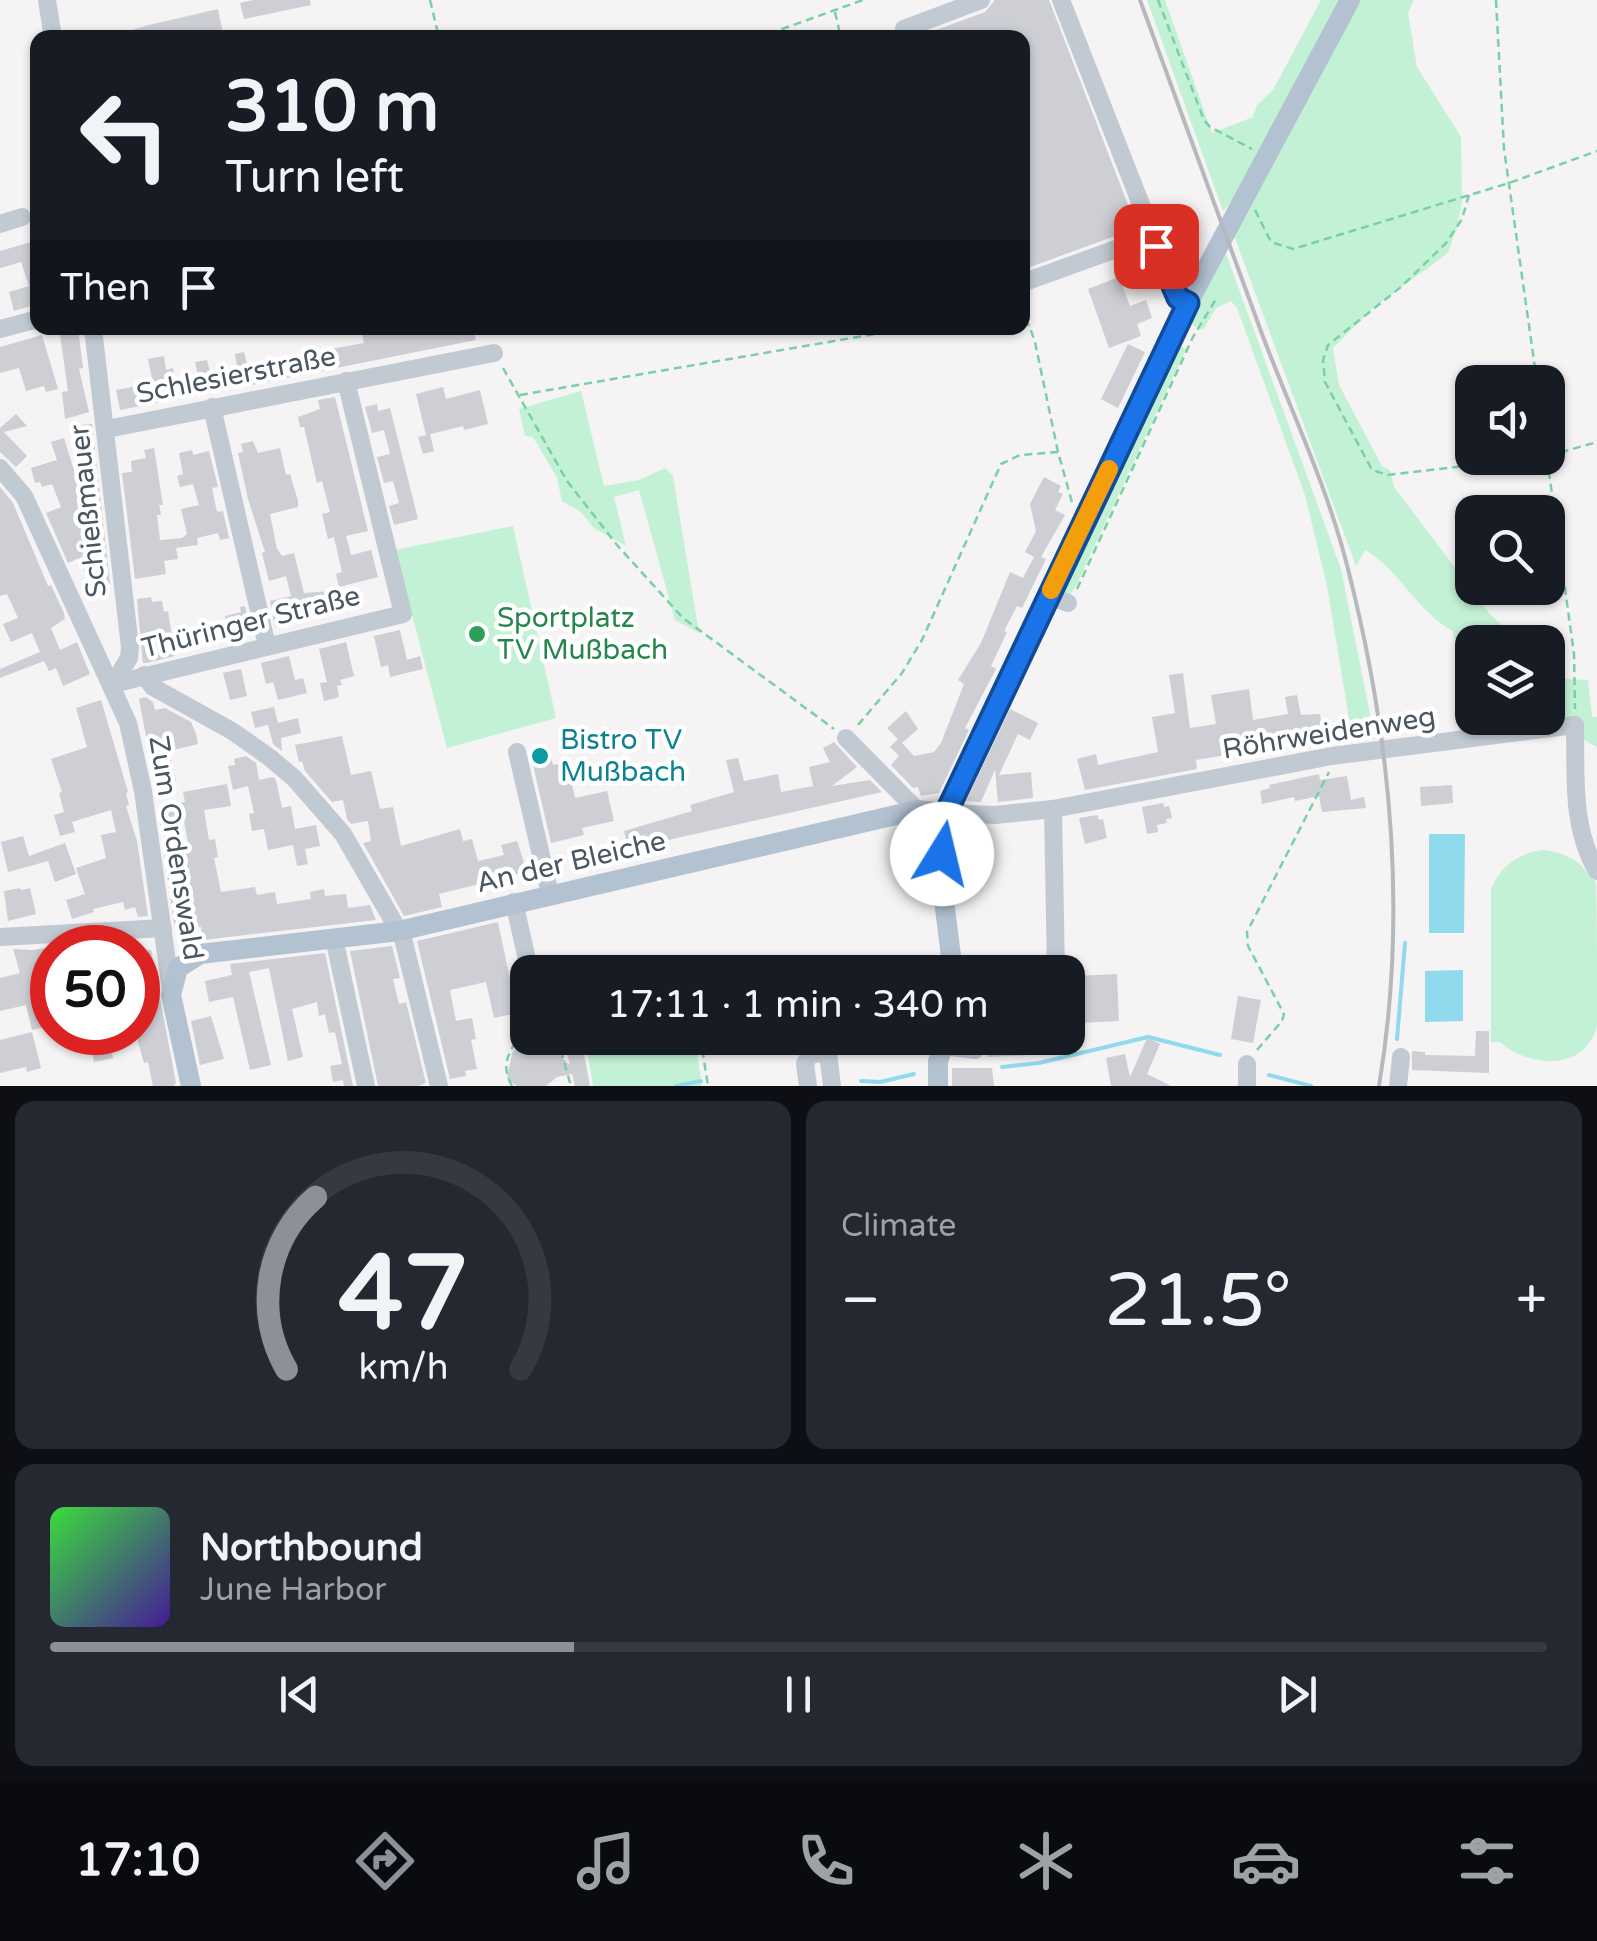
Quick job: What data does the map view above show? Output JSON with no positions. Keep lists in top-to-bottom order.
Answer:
{
  "streets": {
    "main road": ["Zum Ordenswald", "An der Bleiche"],
    "street": [
      "Schlesierstraße",
      "Schießmauer",
      "Thüringer Straße",
      "Röhrweidenweg"
    ]
  },
  "crossings": [
    ["Schlesierstraße", "Schießmauer"],
    ["Schlesierstraße", "Thüringer Straße"],
    ["Schießmauer", "Thüringer Straße"],
    ["Schießmauer", "Zum Ordenswald"],
    ["Thüringer Straße", "Zum Ordenswald"],
    ["Röhrweidenweg", "An der Bleiche"],
    ["Zum Ordenswald", "An der Bleiche"]
  ],
  "places": ["Sportplatz TV Mußbach", "Bistro TV Mußbach"],
  "page": {
    "turn": ["310 m", "Turn left"],
    "then": "Then",
    "limit": "50",
    "trip": "17:11 · 1 min · 340 m",
    "tile": "Climate",
    "heat": ["−", "21.5°", "+"],
    "song": ["Northbound", "June Harbor"],
    "tabs": "17:10",
    "gauge": ["47", "km/h"]
  }
}
